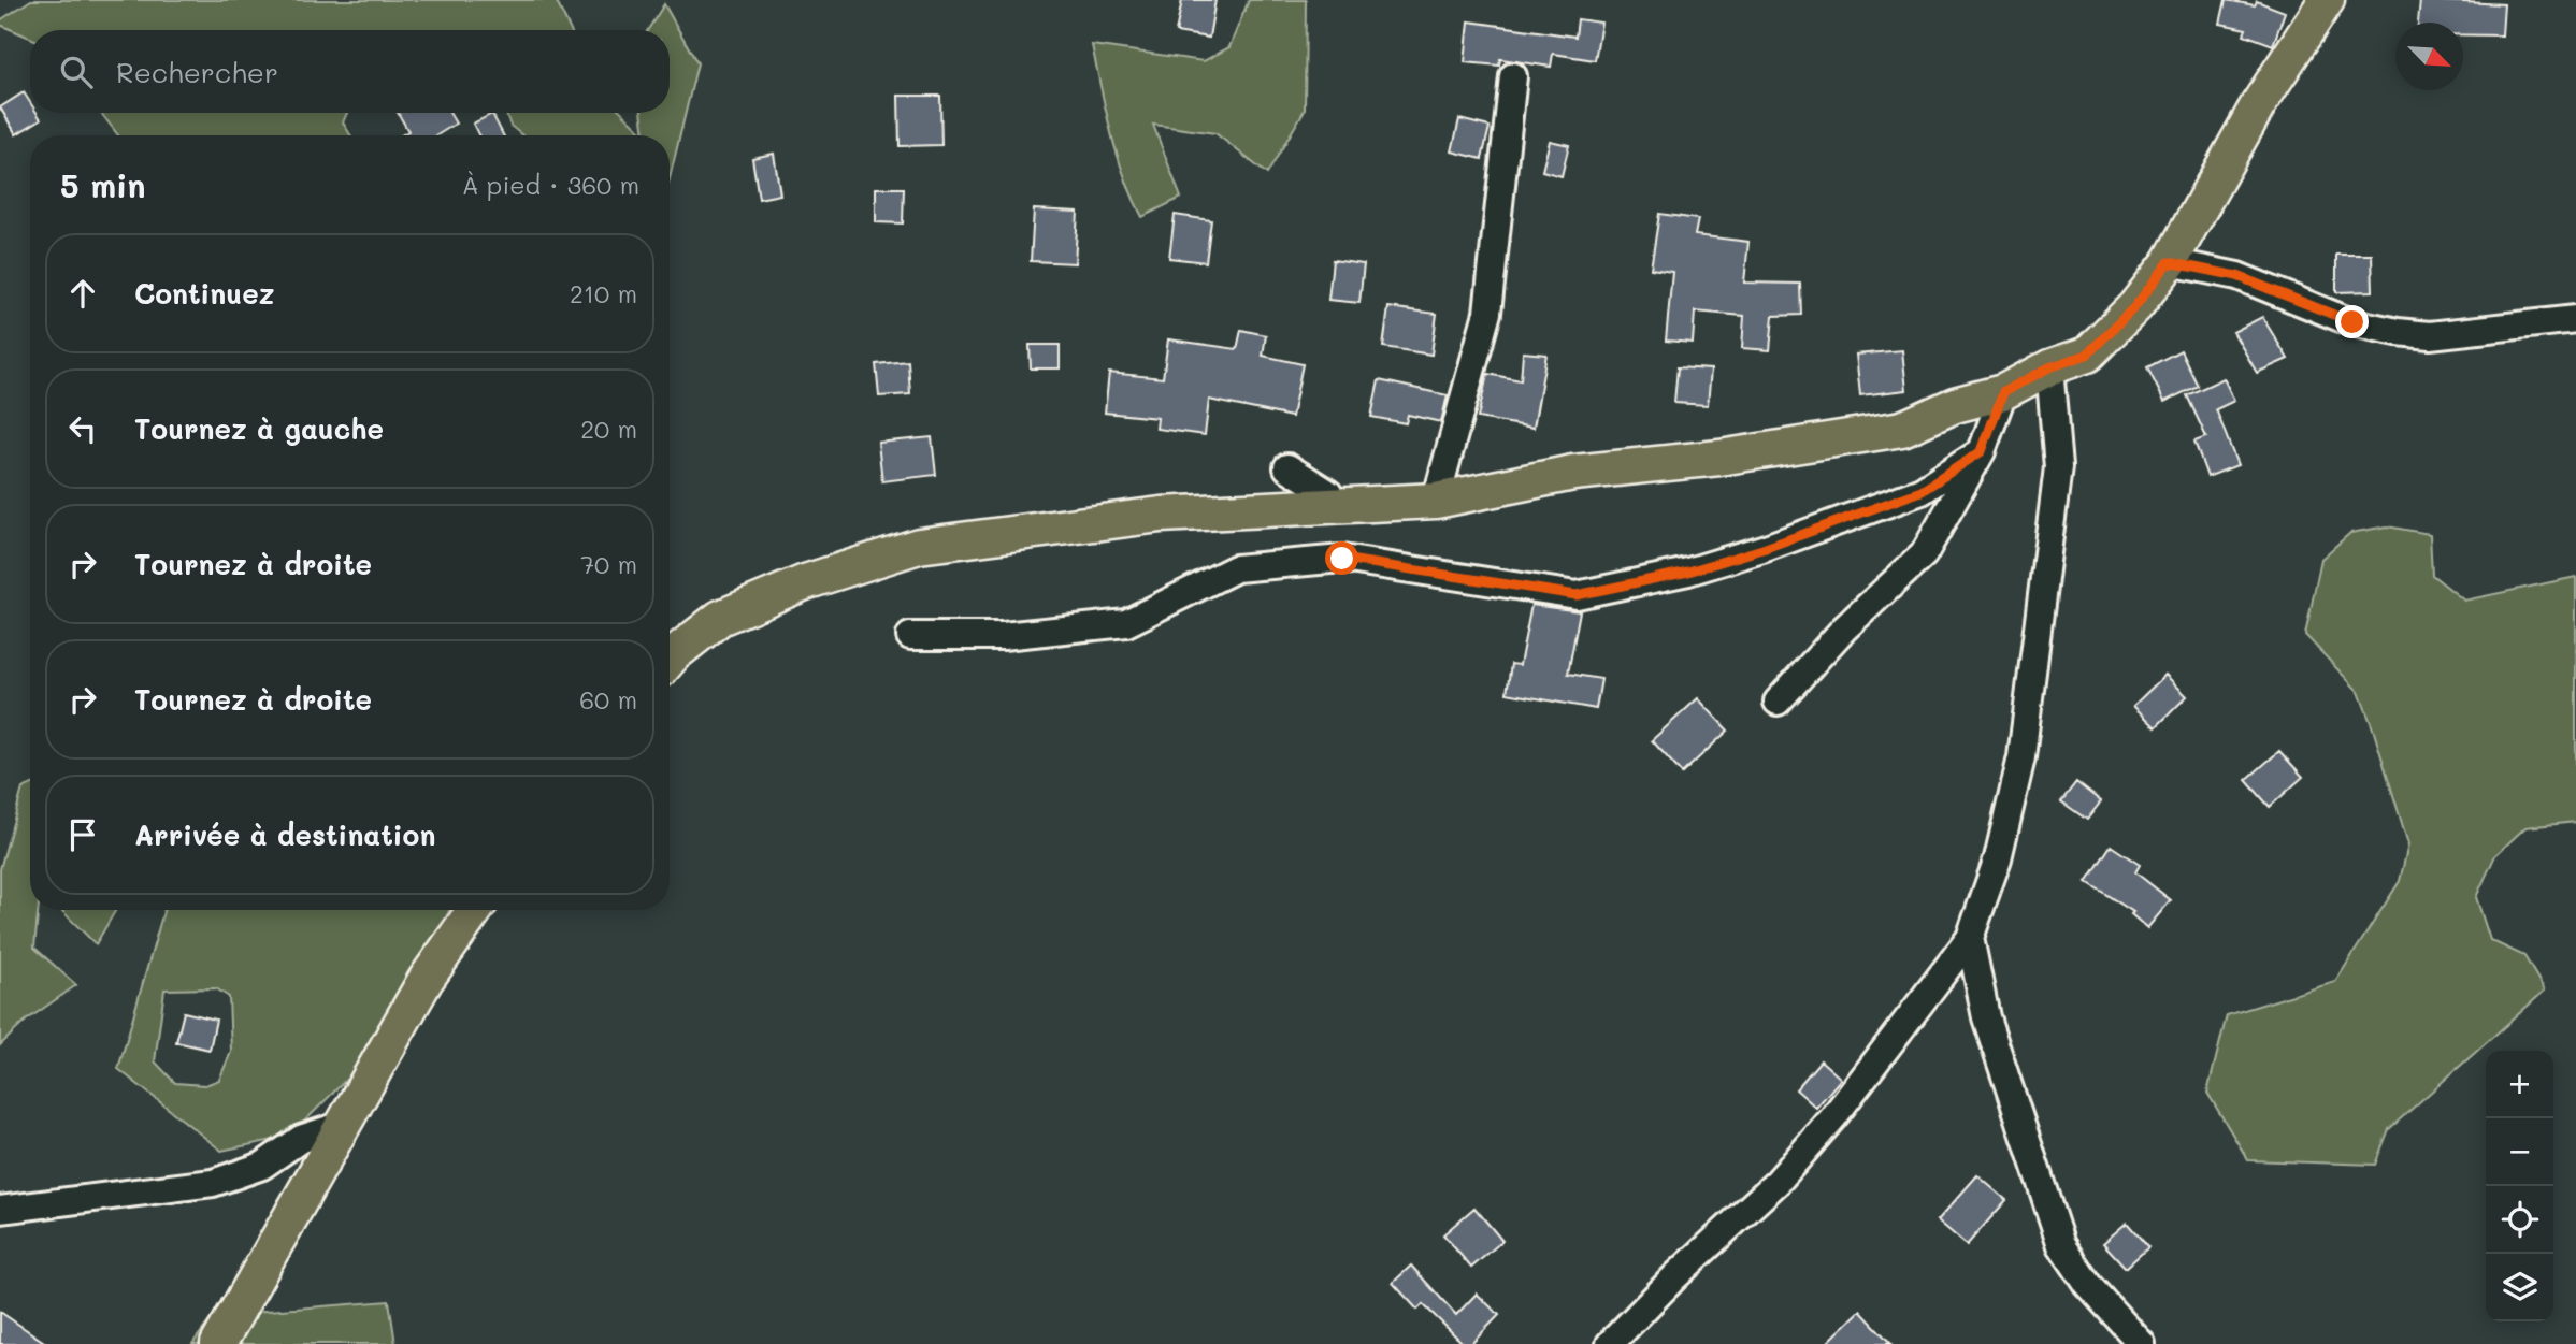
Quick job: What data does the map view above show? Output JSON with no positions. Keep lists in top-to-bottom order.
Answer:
{
  "north": "bottom right",
  "page": {
    "search": "Rechercher",
    "heading": ["5 min", "À pied · 360 m"],
    "list": [
      ["Continuez", "210 m"],
      ["Tournez à gauche", "20 m"],
      ["Tournez à droite", "70 m"],
      ["Tournez à droite", "60 m"],
      "Arrivée à destination"
    ],
    "map_buttons": ["+", "−"]
  }
}
